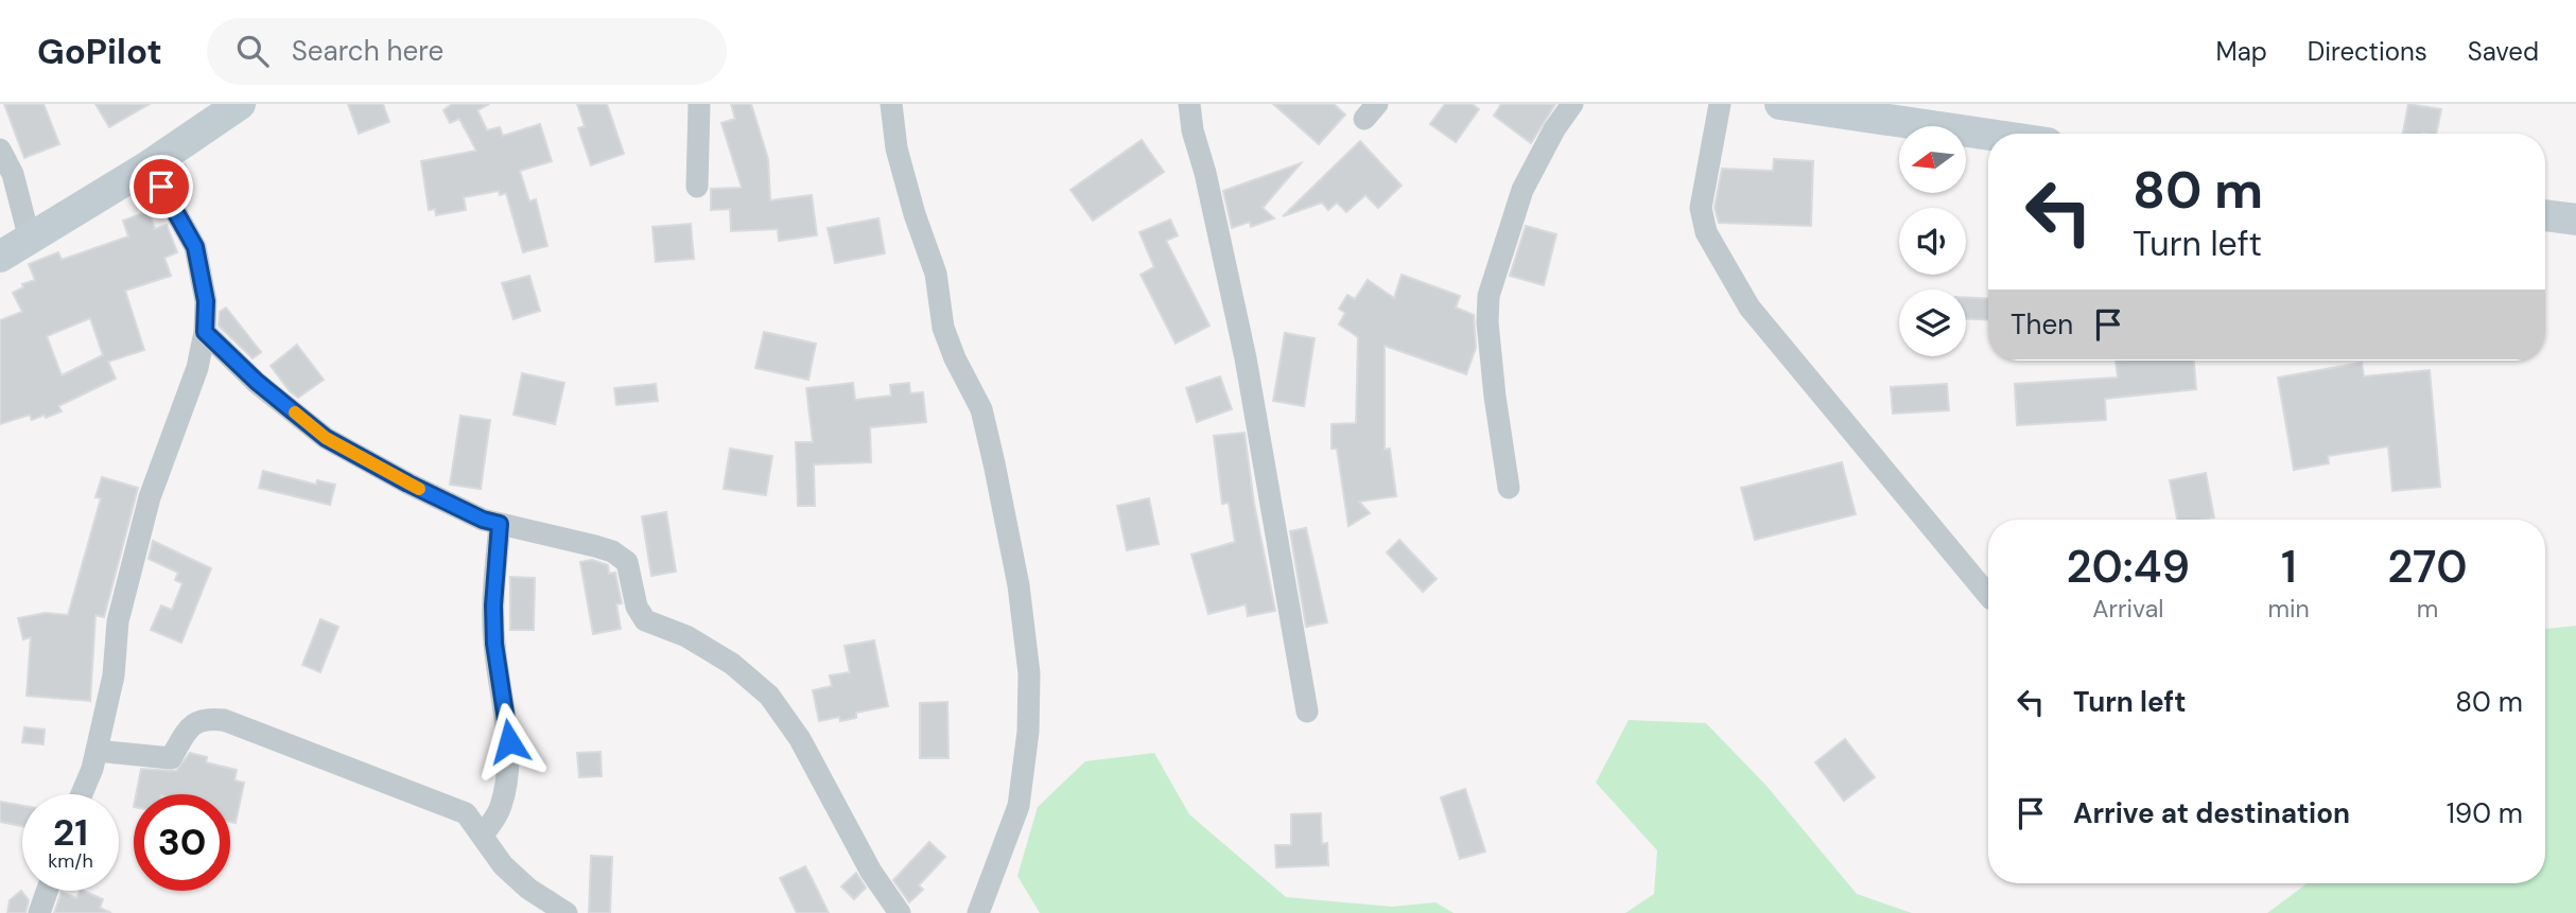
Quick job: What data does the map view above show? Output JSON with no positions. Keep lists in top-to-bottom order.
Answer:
{
  "north": "left",
  "page": {
    "header": "GoPilot",
    "search": "Search here",
    "nav": ["Map", "Directions", "Saved"],
    "turn": ["80 m", "Turn left"],
    "then": "Then",
    "eta": [
      "20:49",
      "Arrival",
      "1",
      "min",
      "270",
      "m"
    ],
    "list": [
      {
        "name": "Turn left",
        "value": "80 m"
      },
      {
        "name": "Arrive at destination",
        "value": "190 m"
      }
    ],
    "speed": "21 km/h",
    "limit": "30"
  }
}
